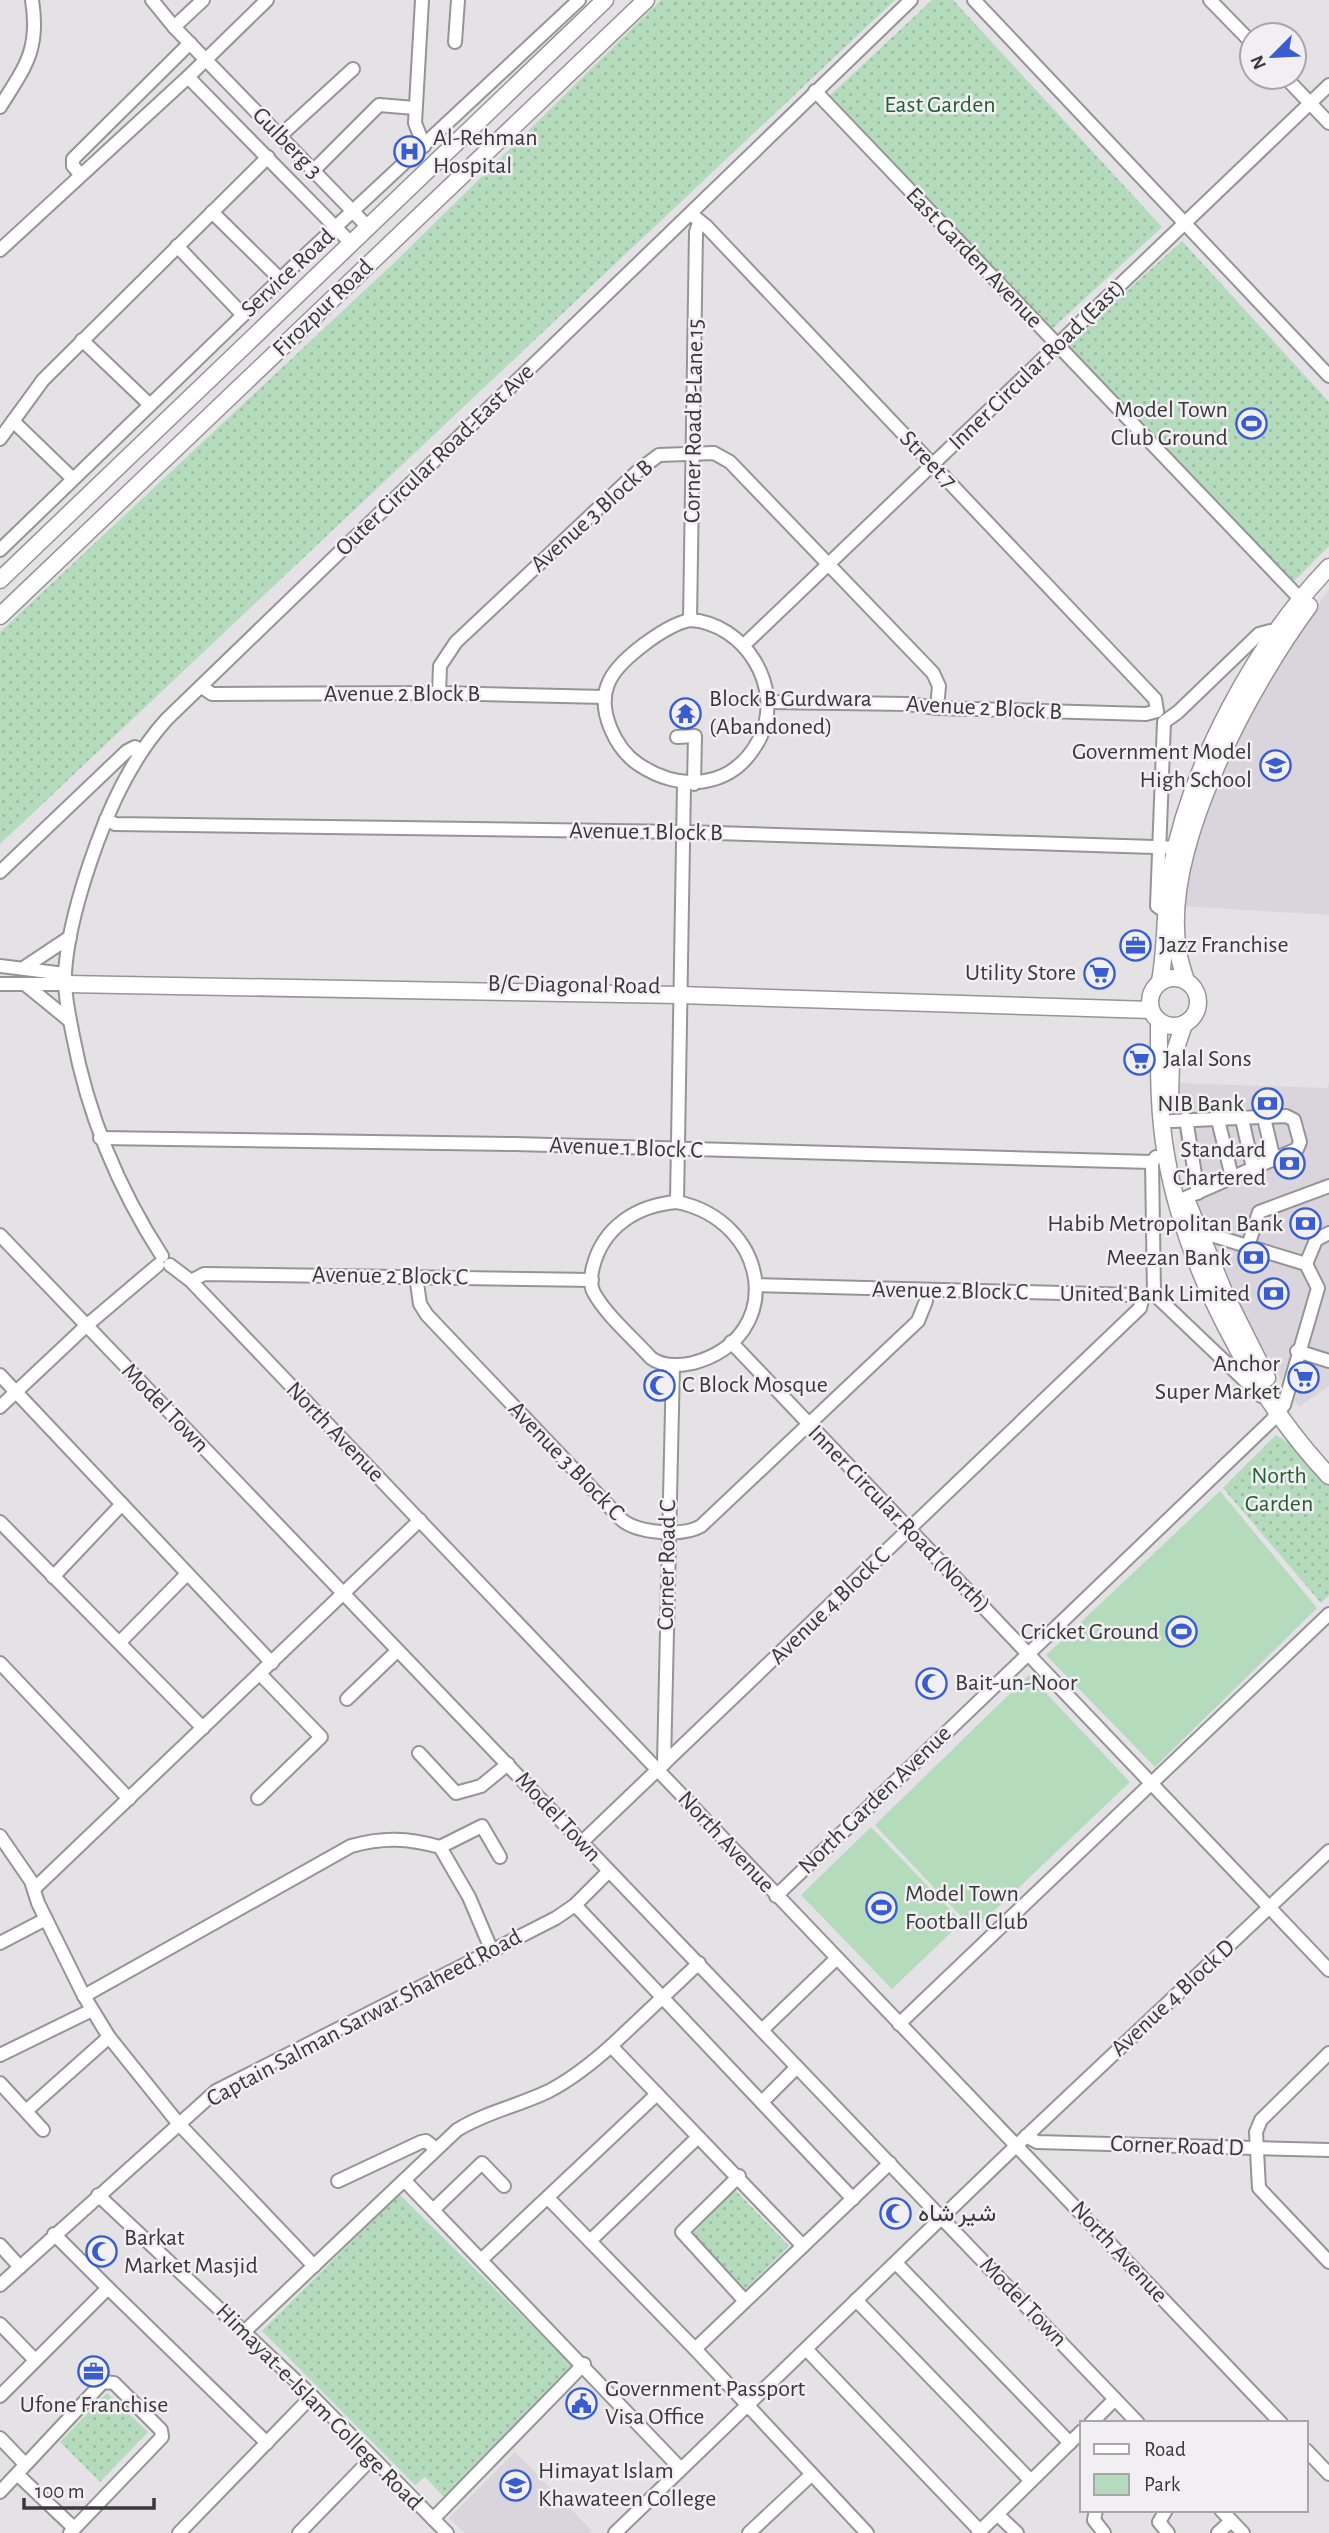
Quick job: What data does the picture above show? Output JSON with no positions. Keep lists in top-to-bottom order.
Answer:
{
  "streets": {
    "main road": ["Firozpur Road", "B/C Diagonal Road"],
    "street": [
      "Gulberg 3",
      "East Garden Avenue",
      "Service Road",
      "Inner Circular Road (East)",
      "Corner Road B-Lane 15",
      "Outer Circular Road-East Ave",
      "Street 7",
      "Avenue 3 Block B",
      "Avenue 2 Block B",
      "Avenue 1 Block B",
      "Avenue 1 Block C",
      "Avenue 2 Block C",
      "Model Town",
      "North Avenue",
      "Avenue 3 Block C",
      "Inner Circular Road (North)",
      "Corner Road C",
      "Avenue 4 Block C",
      "North Garden Avenue",
      "Avenue 4 Block D",
      "Captain Salman Sarwar Shaheed Road",
      "Corner Road D",
      "Himayat-e-Islam College Road"
    ]
  },
  "crossings": [
    ["Gulberg 3", "Service Road"],
    ["Gulberg 3", "Firozpur Road"],
    ["East Garden Avenue", "Inner Circular Road (East)"],
    ["East Garden Avenue", "Outer Circular Road-East Ave"],
    ["Inner Circular Road (East)", "Corner Road B-Lane 15"],
    ["Inner Circular Road (East)", "Street 7"],
    ["Inner Circular Road (East)", "Avenue 3 Block B"],
    ["Inner Circular Road (East)", "Avenue 2 Block B"],
    ["Corner Road B-Lane 15", "Outer Circular Road-East Ave"],
    ["Corner Road B-Lane 15", "Street 7"],
    ["Corner Road B-Lane 15", "Avenue 3 Block B"],
    ["Corner Road B-Lane 15", "Avenue 2 Block B"],
    ["Outer Circular Road-East Ave", "Street 7"],
    ["Outer Circular Road-East Ave", "Avenue 2 Block B"],
    ["Outer Circular Road-East Ave", "Avenue 1 Block B"],
    ["Outer Circular Road-East Ave", "B/C Diagonal Road"],
    ["Outer Circular Road-East Ave", "Avenue 1 Block C"],
    ["Outer Circular Road-East Ave", "North Avenue"],
    ["Street 7", "Avenue 2 Block B"],
    ["Avenue 3 Block B", "Avenue 2 Block B"],
    ["Avenue 2 Block C", "North Avenue"],
    ["Avenue 2 Block C", "Avenue 3 Block C"],
    ["Avenue 2 Block C", "Inner Circular Road (North)"],
    ["Avenue 2 Block C", "Corner Road C"],
    ["Avenue 2 Block C", "Avenue 4 Block C"],
    ["Model Town", "Avenue 4 Block C"],
    ["Model Town", "Avenue 4 Block D"],
    ["Model Town", "Captain Salman Sarwar Shaheed Road"],
    ["North Avenue", "Corner Road C"],
    ["North Avenue", "Avenue 4 Block C"],
    ["North Avenue", "North Garden Avenue"],
    ["North Avenue", "Avenue 4 Block D"],
    ["North Avenue", "Corner Road D"],
    ["Avenue 3 Block C", "Inner Circular Road (North)"],
    ["Avenue 3 Block C", "Corner Road C"],
    ["Inner Circular Road (North)", "Corner Road C"],
    ["Inner Circular Road (North)", "Avenue 4 Block C"],
    ["Inner Circular Road (North)", "North Garden Avenue"],
    ["Inner Circular Road (North)", "Avenue 4 Block D"],
    ["Corner Road C", "Avenue 4 Block C"],
    ["Avenue 4 Block D", "Corner Road D"],
    ["Captain Salman Sarwar Shaheed Road", "Himayat-e-Islam College Road"]
  ],
  "parks": ["East Garden", "North Garden"],
  "places": {
    "hospital": ["Al-Rehman Hospital"],
    "sports": ["Model Town Club Ground", "Cricket Ground", "Model Town Football Club"],
    "temple": ["Block B Gurdwara (Abandoned)"],
    "school or university": ["Government Model High School", "Himayat Islam Khawateen College"],
    "office": ["Jazz Franchise", "Ufone Franchise"],
    "supermarket": ["Utility Store", "Jalal Sons", "Anchor Super Market"],
    "bank": [
      "NIB Bank",
      "Standard Chartered",
      "Habib Metropolitan Bank",
      "Meezan Bank",
      "United Bank Limited"
    ],
    "mosque": [
      "C Block Mosque",
      "Bait-un-Noor",
      "شیر شاہ",
      "Barkat Market Masjid"
    ],
    "public building": ["Government Passport Visa Office"]
  },
  "legend": ["Road", "Park"],
  "scale_bar": "100 m",
  "north": "bottom left"
}
